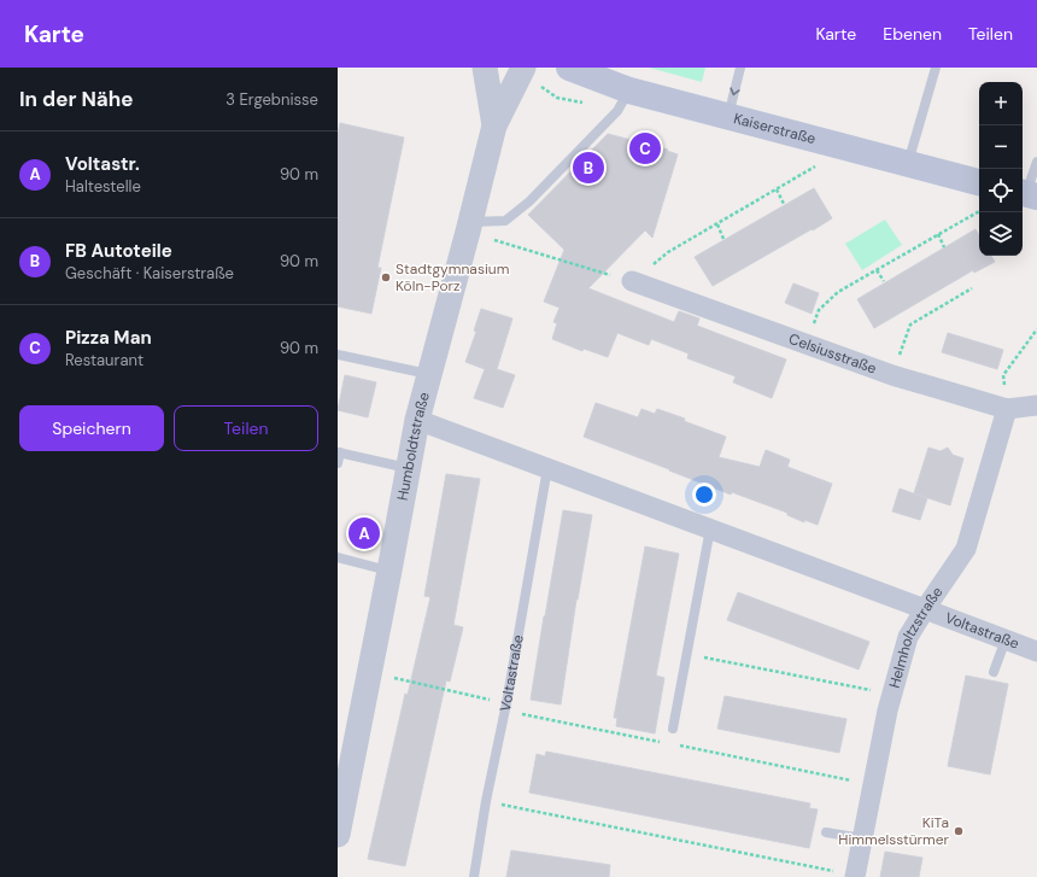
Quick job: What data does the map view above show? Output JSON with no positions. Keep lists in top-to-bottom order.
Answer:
{
  "streets": {
    "main road": ["Kaiserstraße"],
    "street": [
      "Celsiusstraße",
      "Humboldtstraße",
      "Voltastraße",
      "Helmholtzstraße"
    ]
  },
  "crossings": [
    ["Celsiusstraße", "Helmholtzstraße"],
    ["Humboldtstraße", "Voltastraße"],
    ["Voltastraße", "Helmholtzstraße"]
  ],
  "places": ["Stadtgymnasium Köln-Porz", "KiTa Himmelsstürmer"],
  "page": {
    "header": "Karte",
    "nav": ["Karte", "Ebenen", "Teilen"],
    "heading": ["In der Nähe", "3 Ergebnisse"],
    "map_buttons": ["+", "−"],
    "list": [
      {
        "mark": "A",
        "name": "Voltastr.",
        "note": "Haltestelle",
        "value": "90 m"
      },
      {
        "mark": "B",
        "name": "FB Autoteile",
        "note": "Geschäft · Kaiserstraße",
        "value": "90 m"
      },
      {
        "mark": "C",
        "name": "Pizza Man",
        "note": "Restaurant",
        "value": "90 m"
      }
    ],
    "pins": ["C", "B", "A"],
    "buttons": ["Speichern", "Teilen"]
  }
}
